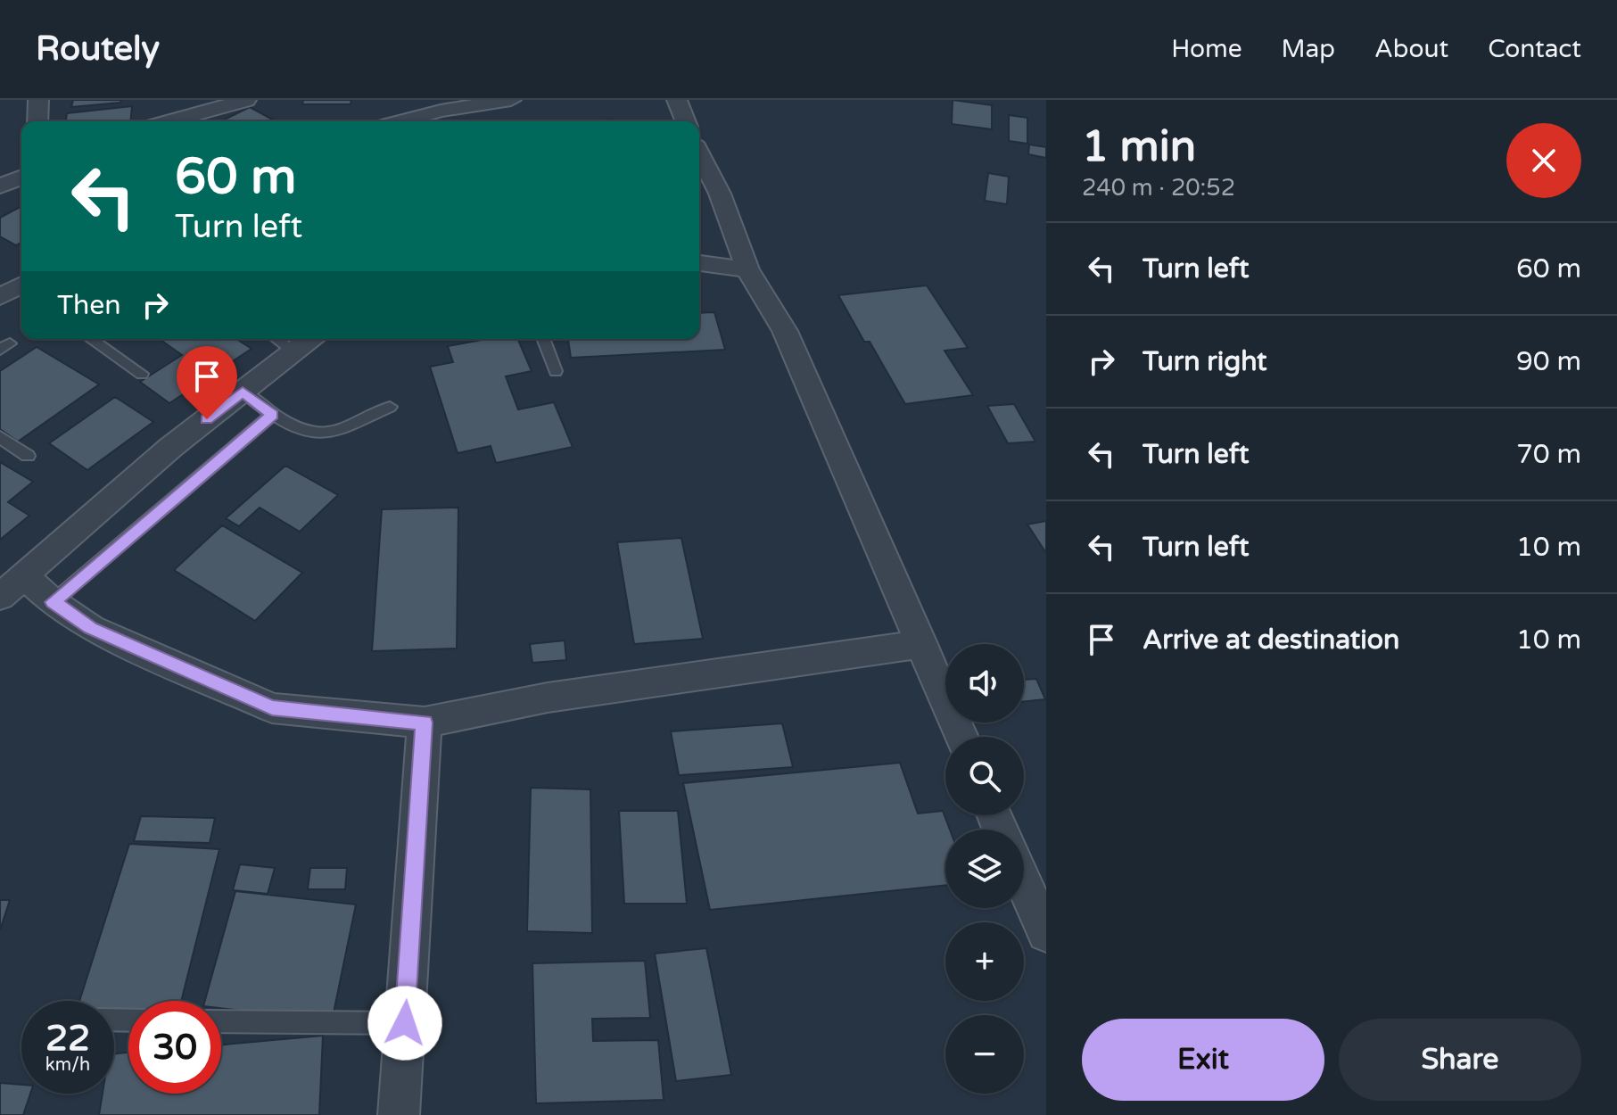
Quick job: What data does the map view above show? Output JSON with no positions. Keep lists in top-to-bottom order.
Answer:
{
  "page": {
    "header": "Routely",
    "nav": [
      "Home",
      "Map",
      "About",
      "Contact"
    ],
    "heading": ["1 min", "240 m · 20:52"],
    "turn": ["60 m", "Turn left"],
    "list": [
      {
        "name": "Turn left",
        "value": "60 m"
      },
      {
        "name": "Turn right",
        "value": "90 m"
      },
      {
        "name": "Turn left",
        "value": "70 m"
      },
      {
        "name": "Turn left",
        "value": "10 m"
      },
      {
        "name": "Arrive at destination",
        "value": "10 m"
      }
    ],
    "then": "Then",
    "map_buttons": ["+", "−"],
    "speed": "22 km/h",
    "limit": "30",
    "buttons": ["Exit", "Share"]
  }
}
